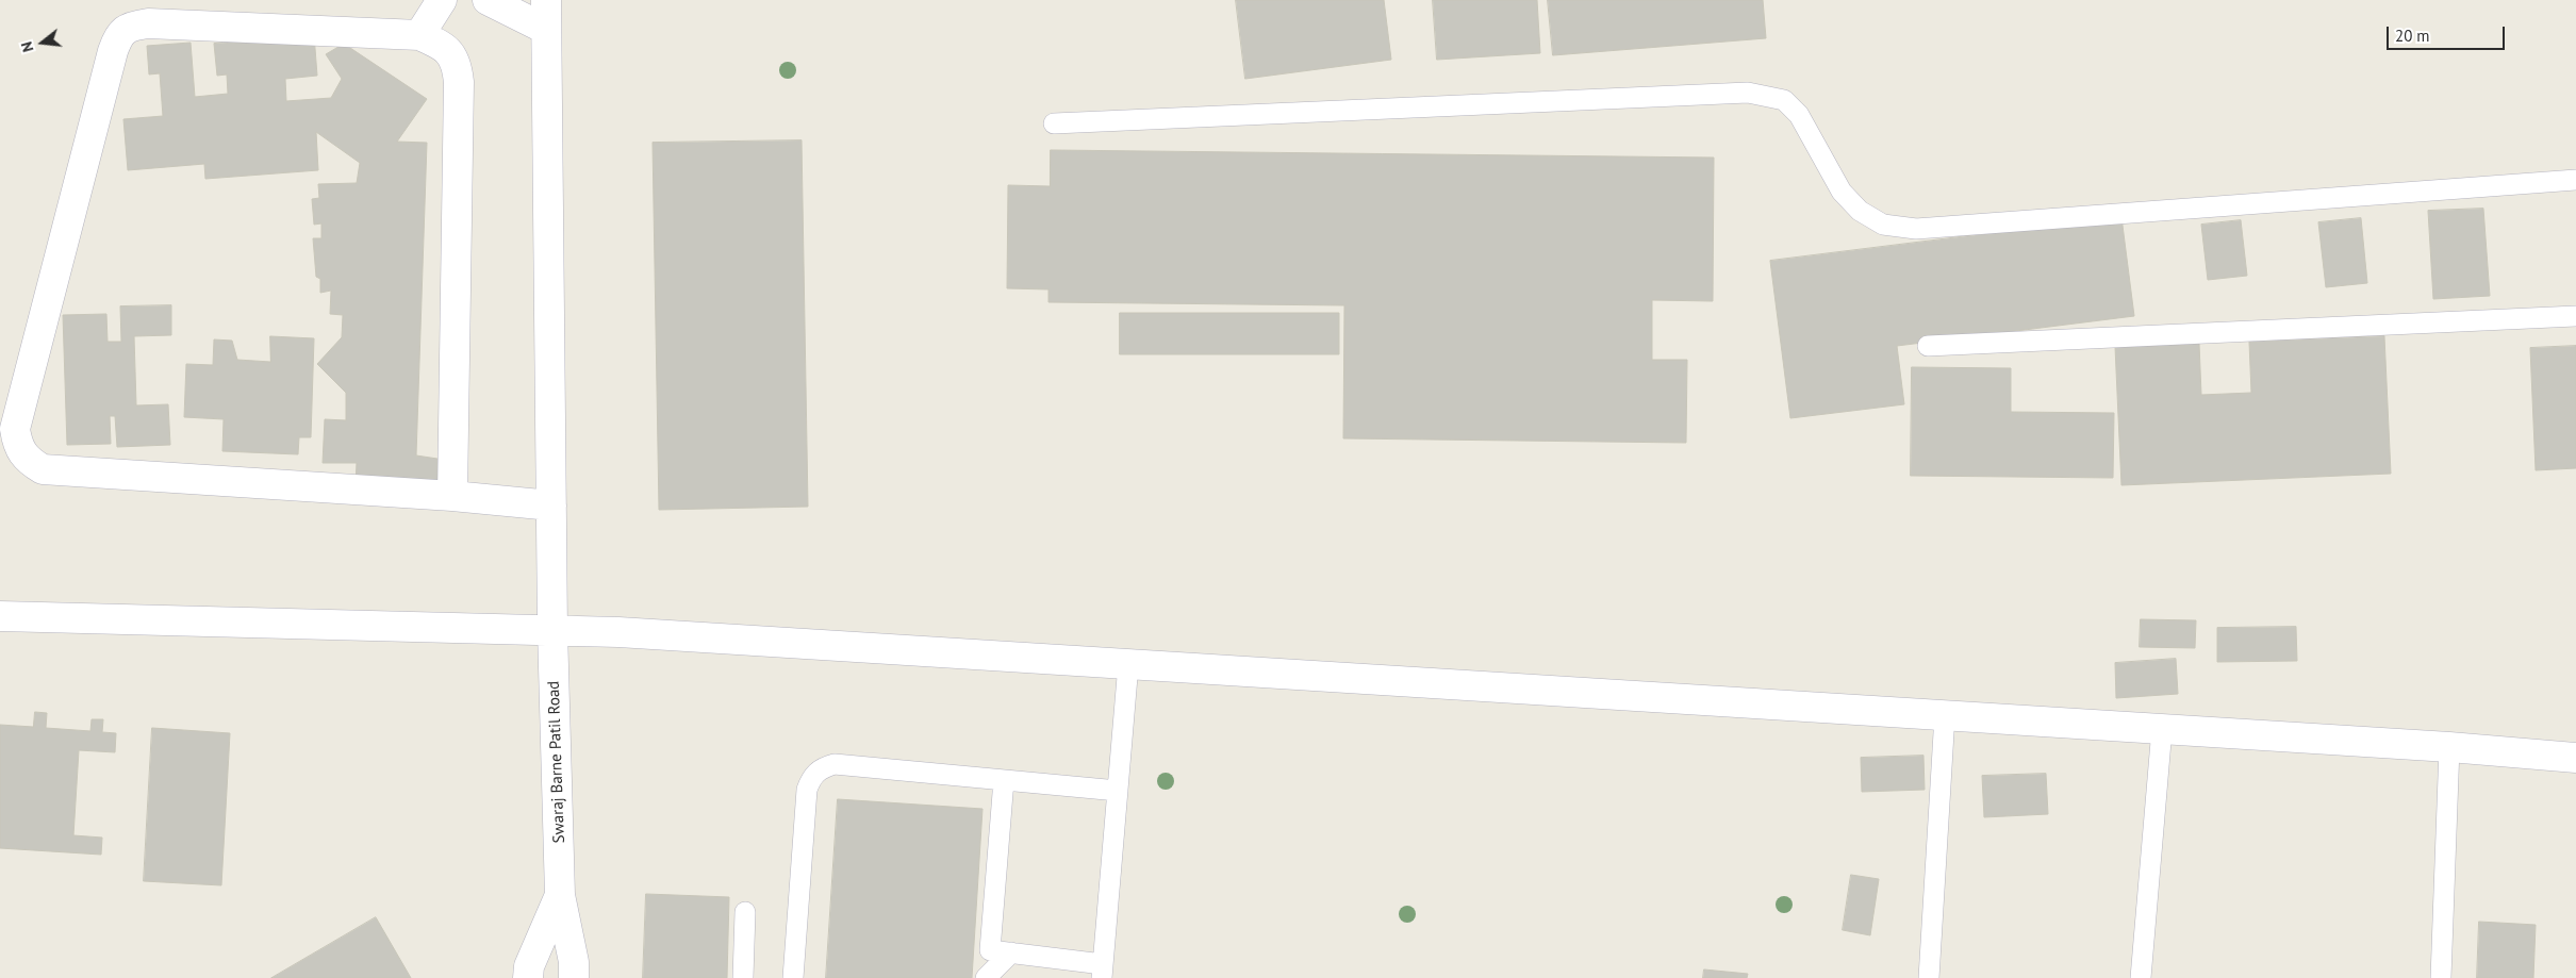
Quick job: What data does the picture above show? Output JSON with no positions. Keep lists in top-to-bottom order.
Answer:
{
  "streets": {
    "street": ["Swaraj Barne Patil Road"]
  },
  "scale_bar": "20 m",
  "north": "left"
}
